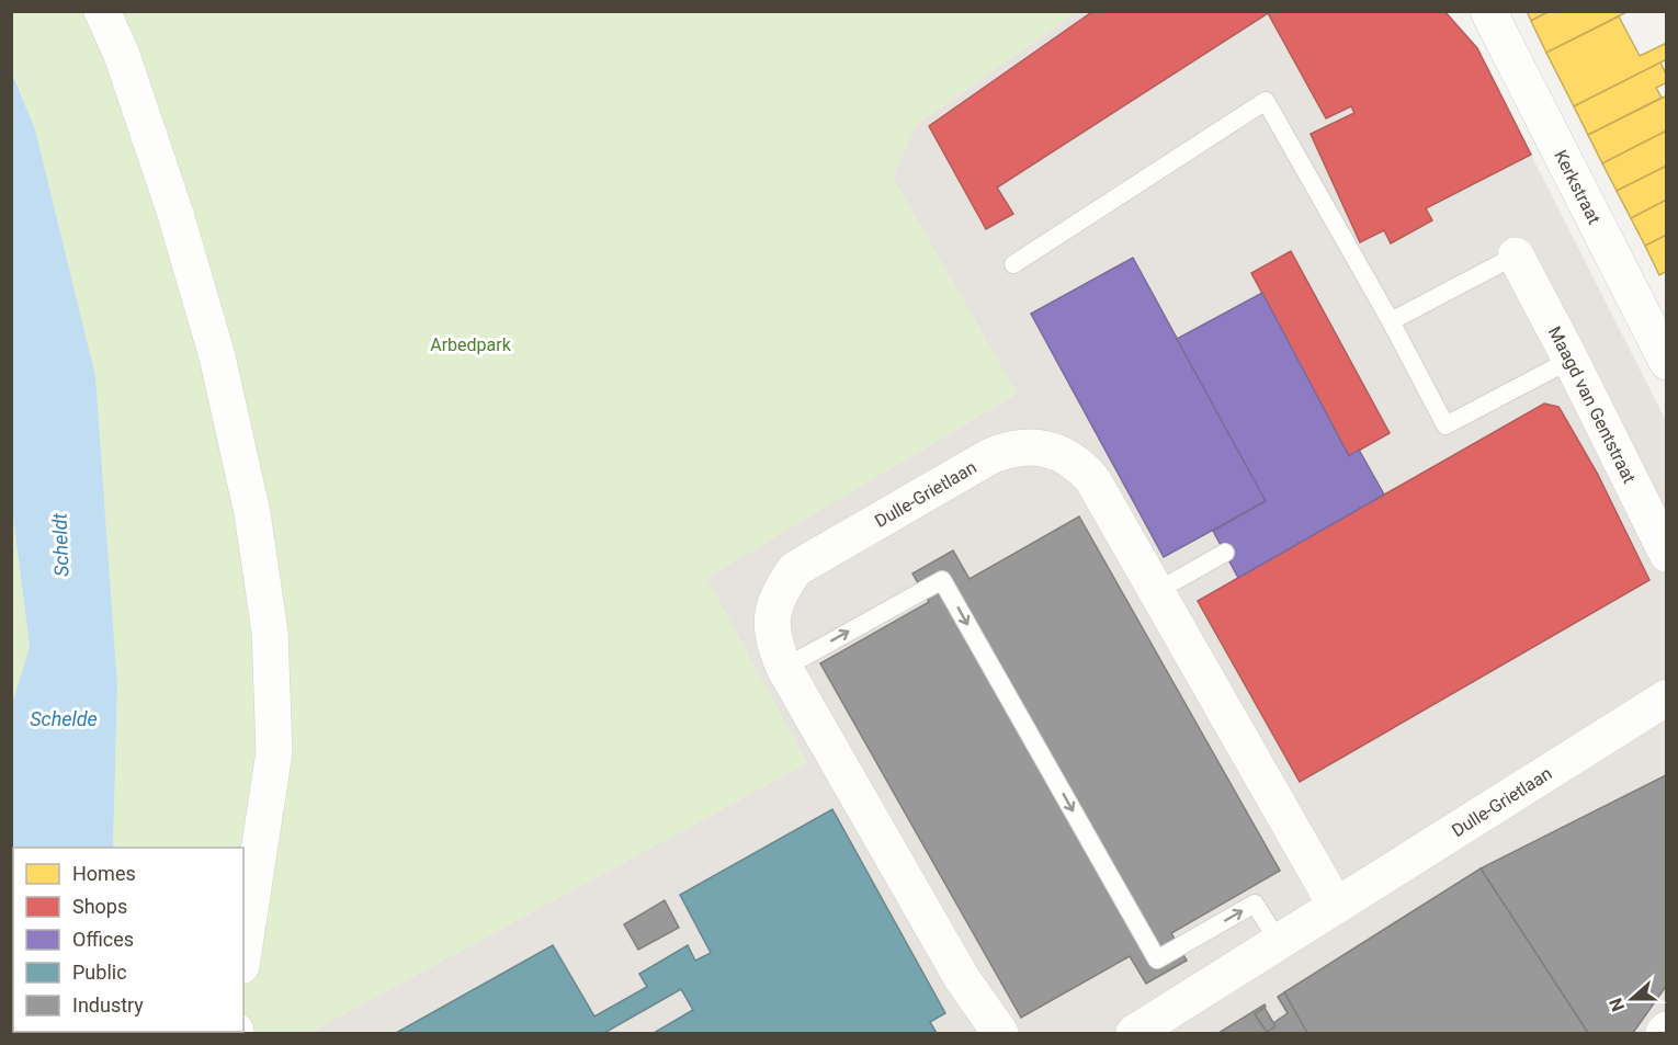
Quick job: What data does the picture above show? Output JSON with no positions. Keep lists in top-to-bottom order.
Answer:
{
  "streets": {
    "street": ["Kerkstraat", "Maagd van Gentstraat", "Dulle-Grietlaan"]
  },
  "water": ["Scheldt", "Schelde"],
  "parks": ["Arbedpark"],
  "legend": [
    "Homes",
    "Shops",
    "Offices",
    "Public",
    "Industry"
  ],
  "north": "left"
}
